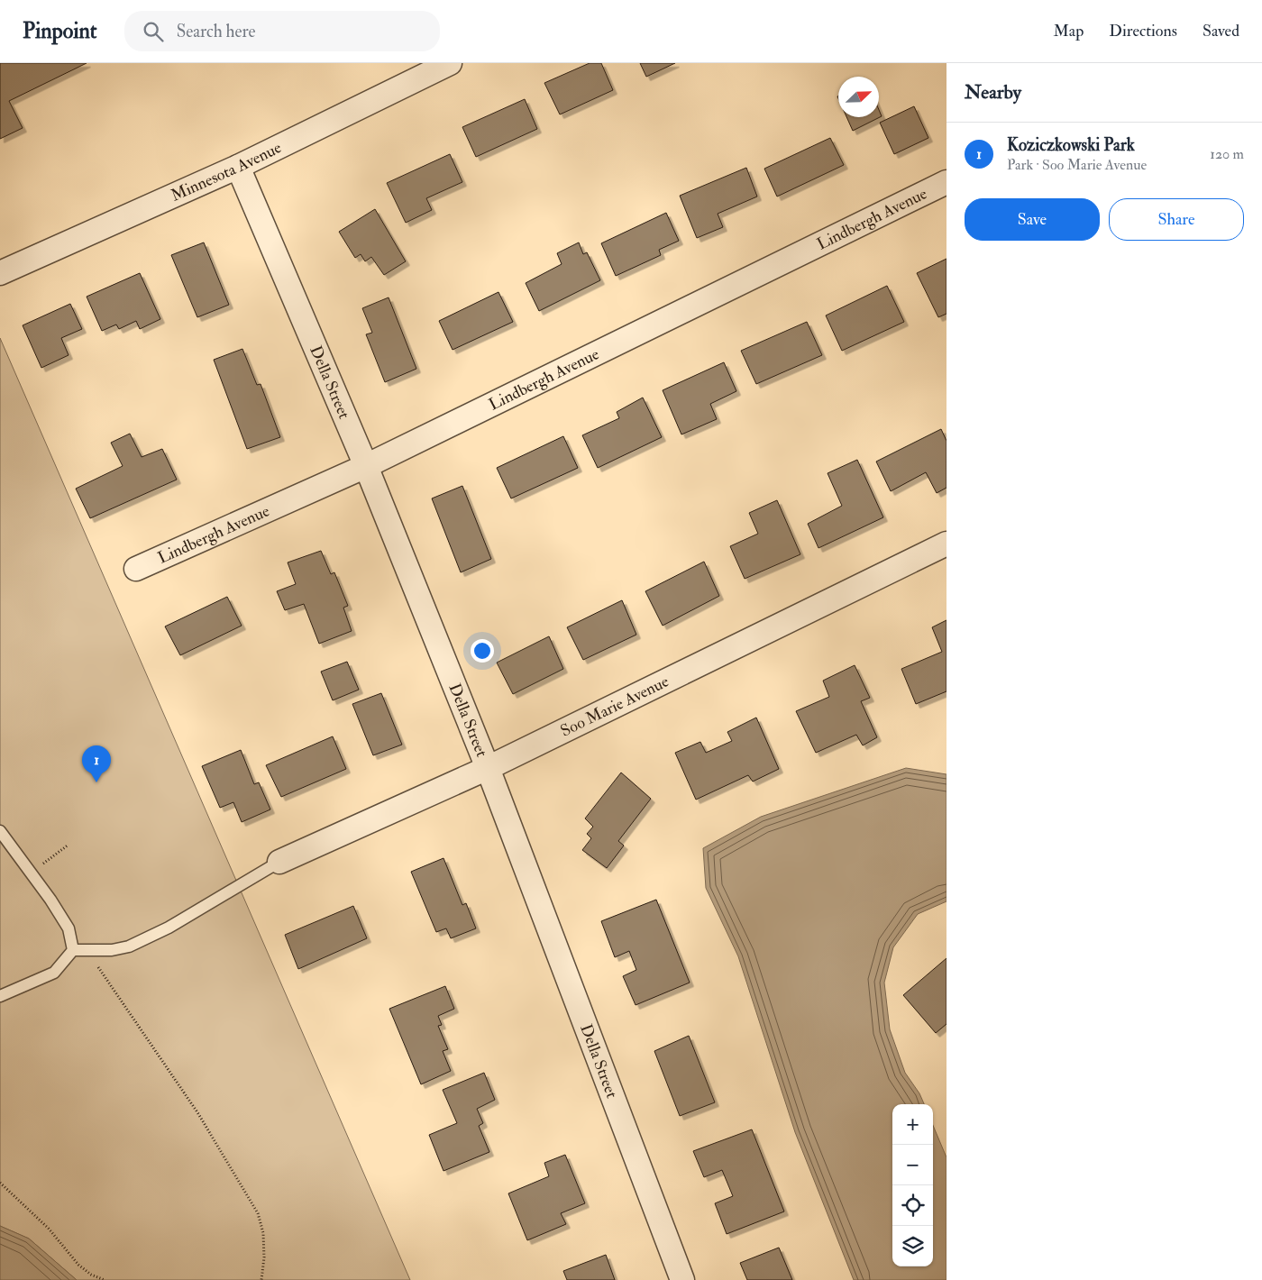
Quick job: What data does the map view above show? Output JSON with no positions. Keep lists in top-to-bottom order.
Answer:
{
  "streets": {
    "street": [
      "Minnesota Avenue",
      "Lindbergh Avenue",
      "Della Street",
      "Soo Marie Avenue"
    ]
  },
  "crossings": [
    ["Minnesota Avenue", "Della Street"],
    ["Lindbergh Avenue", "Della Street"],
    ["Della Street", "Soo Marie Avenue"]
  ],
  "north": "top right",
  "page": {
    "header": "Pinpoint",
    "search": "Search here",
    "nav": ["Map", "Directions", "Saved"],
    "heading": "Nearby",
    "list": [
      {
        "mark": "1",
        "name": "Koziczkowski Park",
        "note": "Park · Soo Marie Avenue",
        "value": "120 m"
      }
    ],
    "buttons": ["Save", "Share"],
    "pins": "1",
    "map_buttons": ["+", "−"]
  }
}
